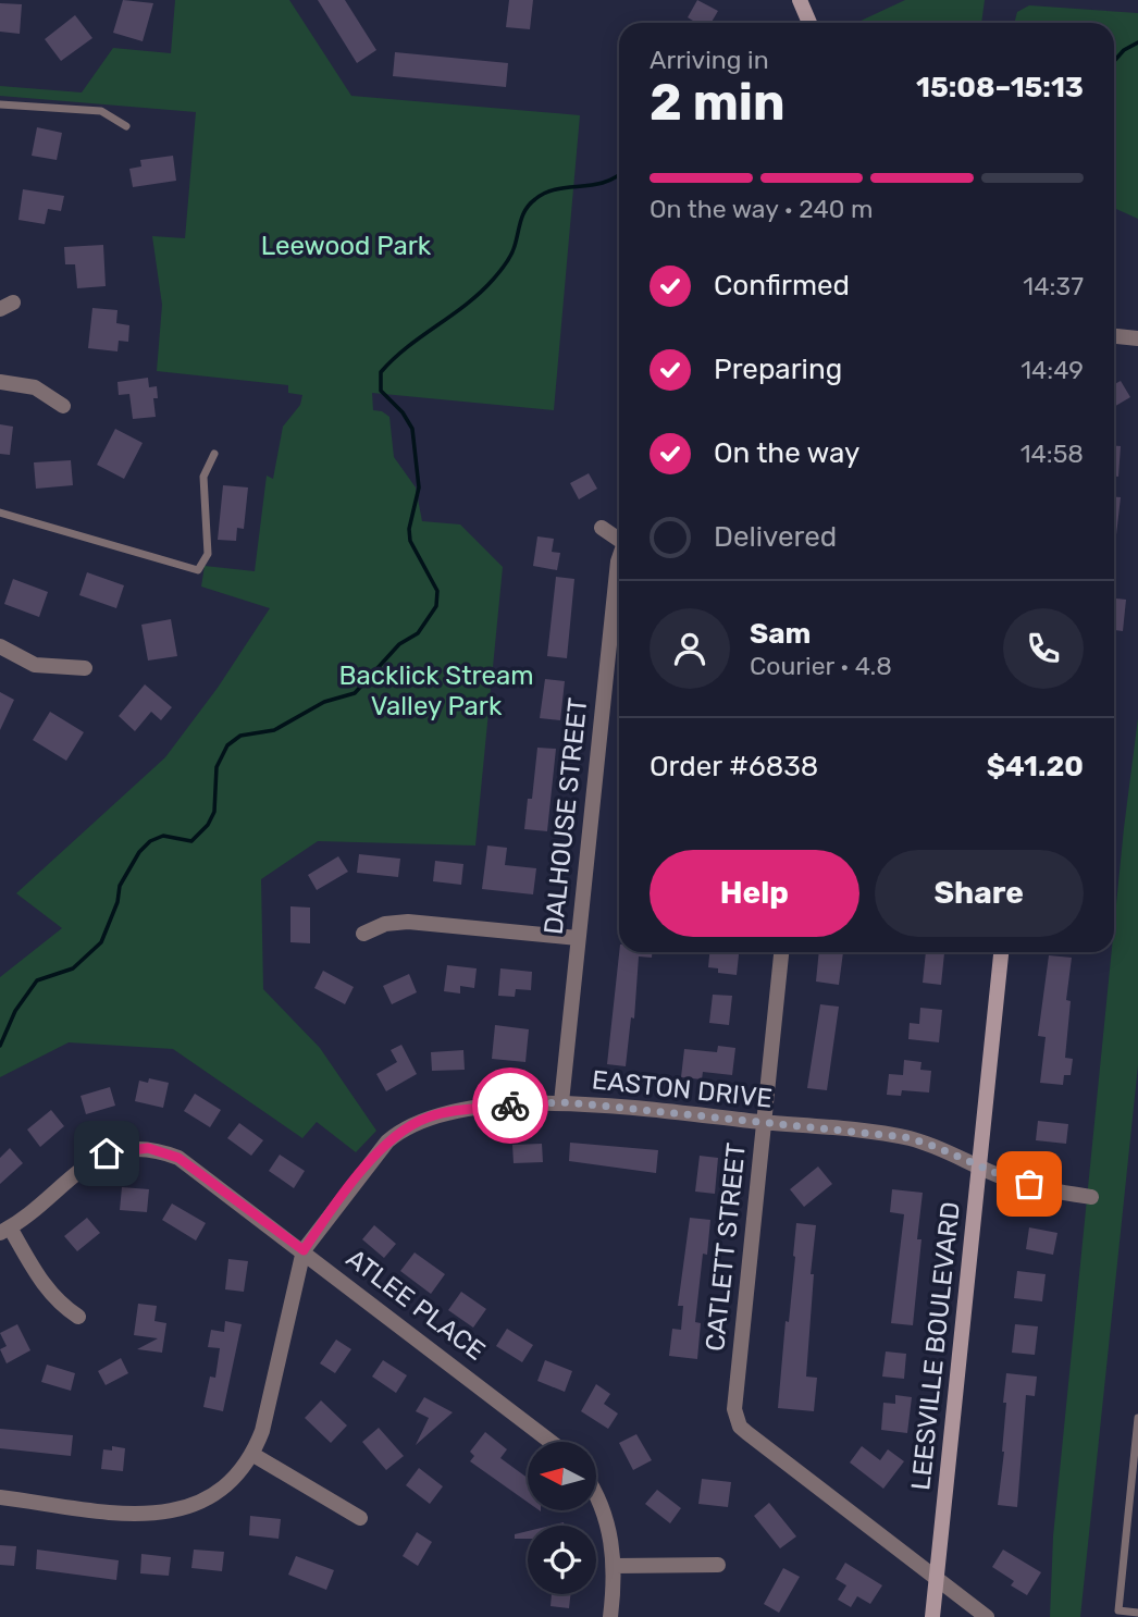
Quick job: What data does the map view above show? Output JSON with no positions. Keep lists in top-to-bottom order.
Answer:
{
  "streets": {
    "street": [
      "DALHOUSE STREET",
      "EASTON DRIVE",
      "CATLETT STREET",
      "ATLEE PLACE",
      "LEESVILLE BOULEVARD"
    ]
  },
  "crossings": [
    ["DALHOUSE STREET", "EASTON DRIVE"],
    ["EASTON DRIVE", "CATLETT STREET"],
    ["EASTON DRIVE", "ATLEE PLACE"],
    ["EASTON DRIVE", "LEESVILLE BOULEVARD"],
    ["CATLETT STREET", "LEESVILLE BOULEVARD"]
  ],
  "parks": ["Leewood Park", "Backlick Stream Valley Park"],
  "north": "left",
  "page": {
    "heading": ["2 min", "Arriving in", "15:08–15:13"],
    "panel": [
      "Sam",
      "Courier · 4.8",
      "Order #6838",
      "$41.20"
    ],
    "bar": "On the way · 240 m",
    "list": [
      ["Confirmed", "14:37"],
      ["Preparing", "14:49"],
      ["On the way", "14:58"],
      "Delivered"
    ],
    "buttons": ["Help", "Share"]
  }
}
